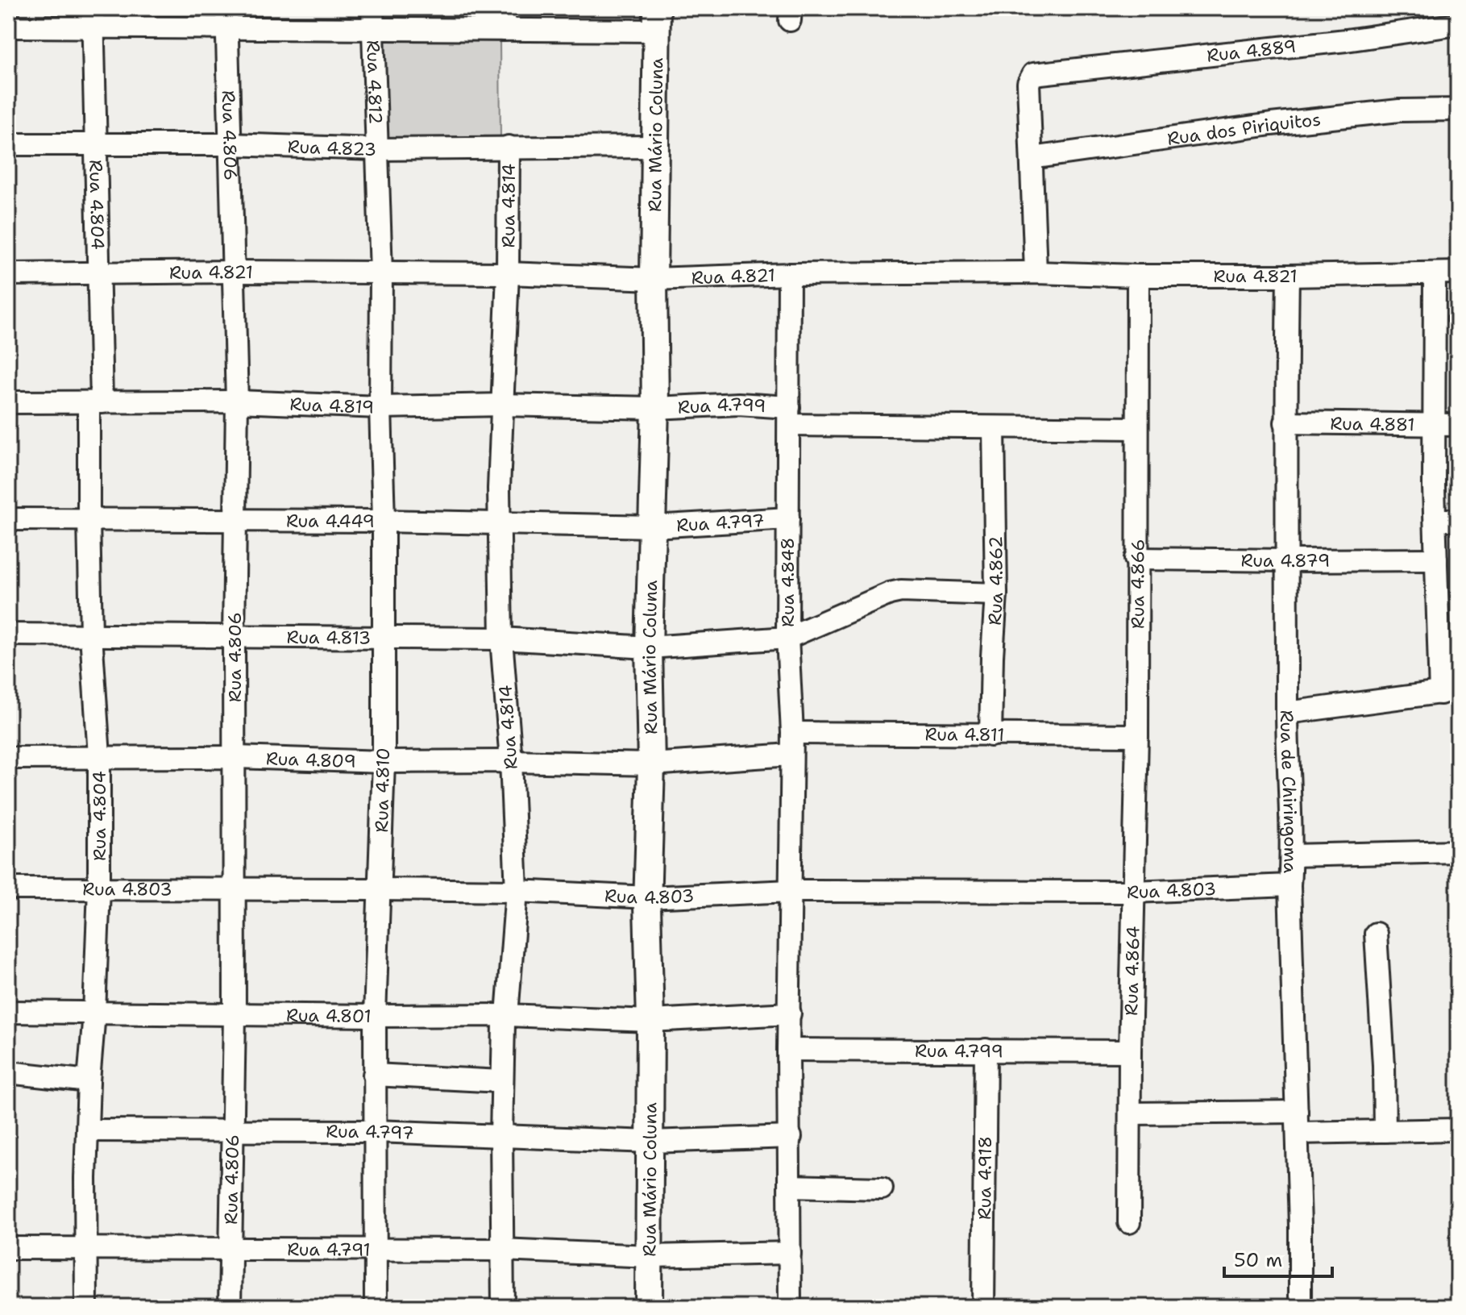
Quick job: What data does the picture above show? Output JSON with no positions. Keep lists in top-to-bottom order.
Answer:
{
  "streets": {
    "main road": ["Rua Mário Coluna"],
    "street": [
      "Rua 4.889",
      "Rua 4.812",
      "Rua dos Piriquitos",
      "Rua 4.806",
      "Rua 4.823",
      "Rua 4.804",
      "Rua 4.814",
      "Rua 4.821",
      "Rua 4.819",
      "Rua 4.799",
      "Rua 4.881",
      "Rua 4.449",
      "Rua 4.797",
      "Rua 4.879",
      "Rua 4.862",
      "Rua 4.848",
      "Rua 4.866",
      "Rua 4.813",
      "Rua 4.811",
      "Rua 4.809",
      "Rua 4.810",
      "Rua de Chiringoma",
      "Rua 4.803",
      "Rua 4.864",
      "Rua 4.801",
      "Rua 4.918",
      "Rua 4.791"
    ]
  },
  "crossings": [
    ["Rua 4.889", "Rua dos Piriquitos"],
    ["Rua 4.812", "Rua 4.823"],
    ["Rua 4.812", "Rua 4.821"],
    ["Rua 4.812", "Rua 4.810"],
    ["Rua 4.806", "Rua 4.823"],
    ["Rua 4.806", "Rua 4.821"],
    ["Rua 4.806", "Rua 4.819"],
    ["Rua 4.806", "Rua 4.449"],
    ["Rua 4.806", "Rua 4.797"],
    ["Rua 4.806", "Rua 4.813"],
    ["Rua 4.806", "Rua 4.809"],
    ["Rua 4.806", "Rua 4.803"],
    ["Rua 4.806", "Rua 4.801"],
    ["Rua 4.806", "Rua 4.791"],
    ["Rua Mário Coluna", "Rua 4.823"],
    ["Rua Mário Coluna", "Rua 4.821"],
    ["Rua Mário Coluna", "Rua 4.819"],
    ["Rua Mário Coluna", "Rua 4.799"],
    ["Rua Mário Coluna", "Rua 4.449"],
    ["Rua Mário Coluna", "Rua 4.797"],
    ["Rua Mário Coluna", "Rua 4.813"],
    ["Rua Mário Coluna", "Rua 4.809"],
    ["Rua Mário Coluna", "Rua 4.803"],
    ["Rua Mário Coluna", "Rua 4.801"],
    ["Rua Mário Coluna", "Rua 4.791"],
    ["Rua 4.823", "Rua 4.804"],
    ["Rua 4.823", "Rua 4.814"],
    ["Rua 4.804", "Rua 4.821"],
    ["Rua 4.804", "Rua 4.819"],
    ["Rua 4.804", "Rua 4.449"],
    ["Rua 4.804", "Rua 4.797"],
    ["Rua 4.804", "Rua 4.813"],
    ["Rua 4.804", "Rua 4.809"],
    ["Rua 4.804", "Rua 4.803"],
    ["Rua 4.804", "Rua 4.801"],
    ["Rua 4.804", "Rua 4.791"],
    ["Rua 4.814", "Rua 4.821"],
    ["Rua 4.814", "Rua 4.819"],
    ["Rua 4.814", "Rua 4.449"],
    ["Rua 4.814", "Rua 4.797"],
    ["Rua 4.814", "Rua 4.813"],
    ["Rua 4.814", "Rua 4.809"],
    ["Rua 4.814", "Rua 4.803"],
    ["Rua 4.814", "Rua 4.801"],
    ["Rua 4.814", "Rua 4.791"],
    ["Rua 4.821", "Rua 4.848"],
    ["Rua 4.821", "Rua 4.866"],
    ["Rua 4.821", "Rua 4.810"],
    ["Rua 4.821", "Rua de Chiringoma"],
    ["Rua 4.819", "Rua 4.799"],
    ["Rua 4.819", "Rua 4.810"],
    ["Rua 4.799", "Rua 4.862"],
    ["Rua 4.799", "Rua 4.848"],
    ["Rua 4.799", "Rua 4.866"],
    ["Rua 4.799", "Rua 4.864"],
    ["Rua 4.799", "Rua 4.918"],
    ["Rua 4.881", "Rua de Chiringoma"],
    ["Rua 4.449", "Rua 4.797"],
    ["Rua 4.449", "Rua 4.810"],
    ["Rua 4.797", "Rua 4.848"],
    ["Rua 4.797", "Rua 4.810"],
    ["Rua 4.879", "Rua 4.866"],
    ["Rua 4.879", "Rua de Chiringoma"],
    ["Rua 4.862", "Rua 4.813"],
    ["Rua 4.862", "Rua 4.811"],
    ["Rua 4.848", "Rua 4.813"],
    ["Rua 4.848", "Rua 4.811"],
    ["Rua 4.848", "Rua 4.809"],
    ["Rua 4.848", "Rua 4.803"],
    ["Rua 4.848", "Rua 4.801"],
    ["Rua 4.848", "Rua 4.791"],
    ["Rua 4.866", "Rua 4.811"],
    ["Rua 4.866", "Rua 4.803"],
    ["Rua 4.866", "Rua 4.864"],
    ["Rua 4.813", "Rua 4.810"],
    ["Rua 4.809", "Rua 4.810"],
    ["Rua 4.810", "Rua 4.803"],
    ["Rua 4.810", "Rua 4.801"],
    ["Rua 4.810", "Rua 4.791"],
    ["Rua de Chiringoma", "Rua 4.803"],
    ["Rua 4.803", "Rua 4.864"]
  ],
  "scale_bar": "50 m"
}
